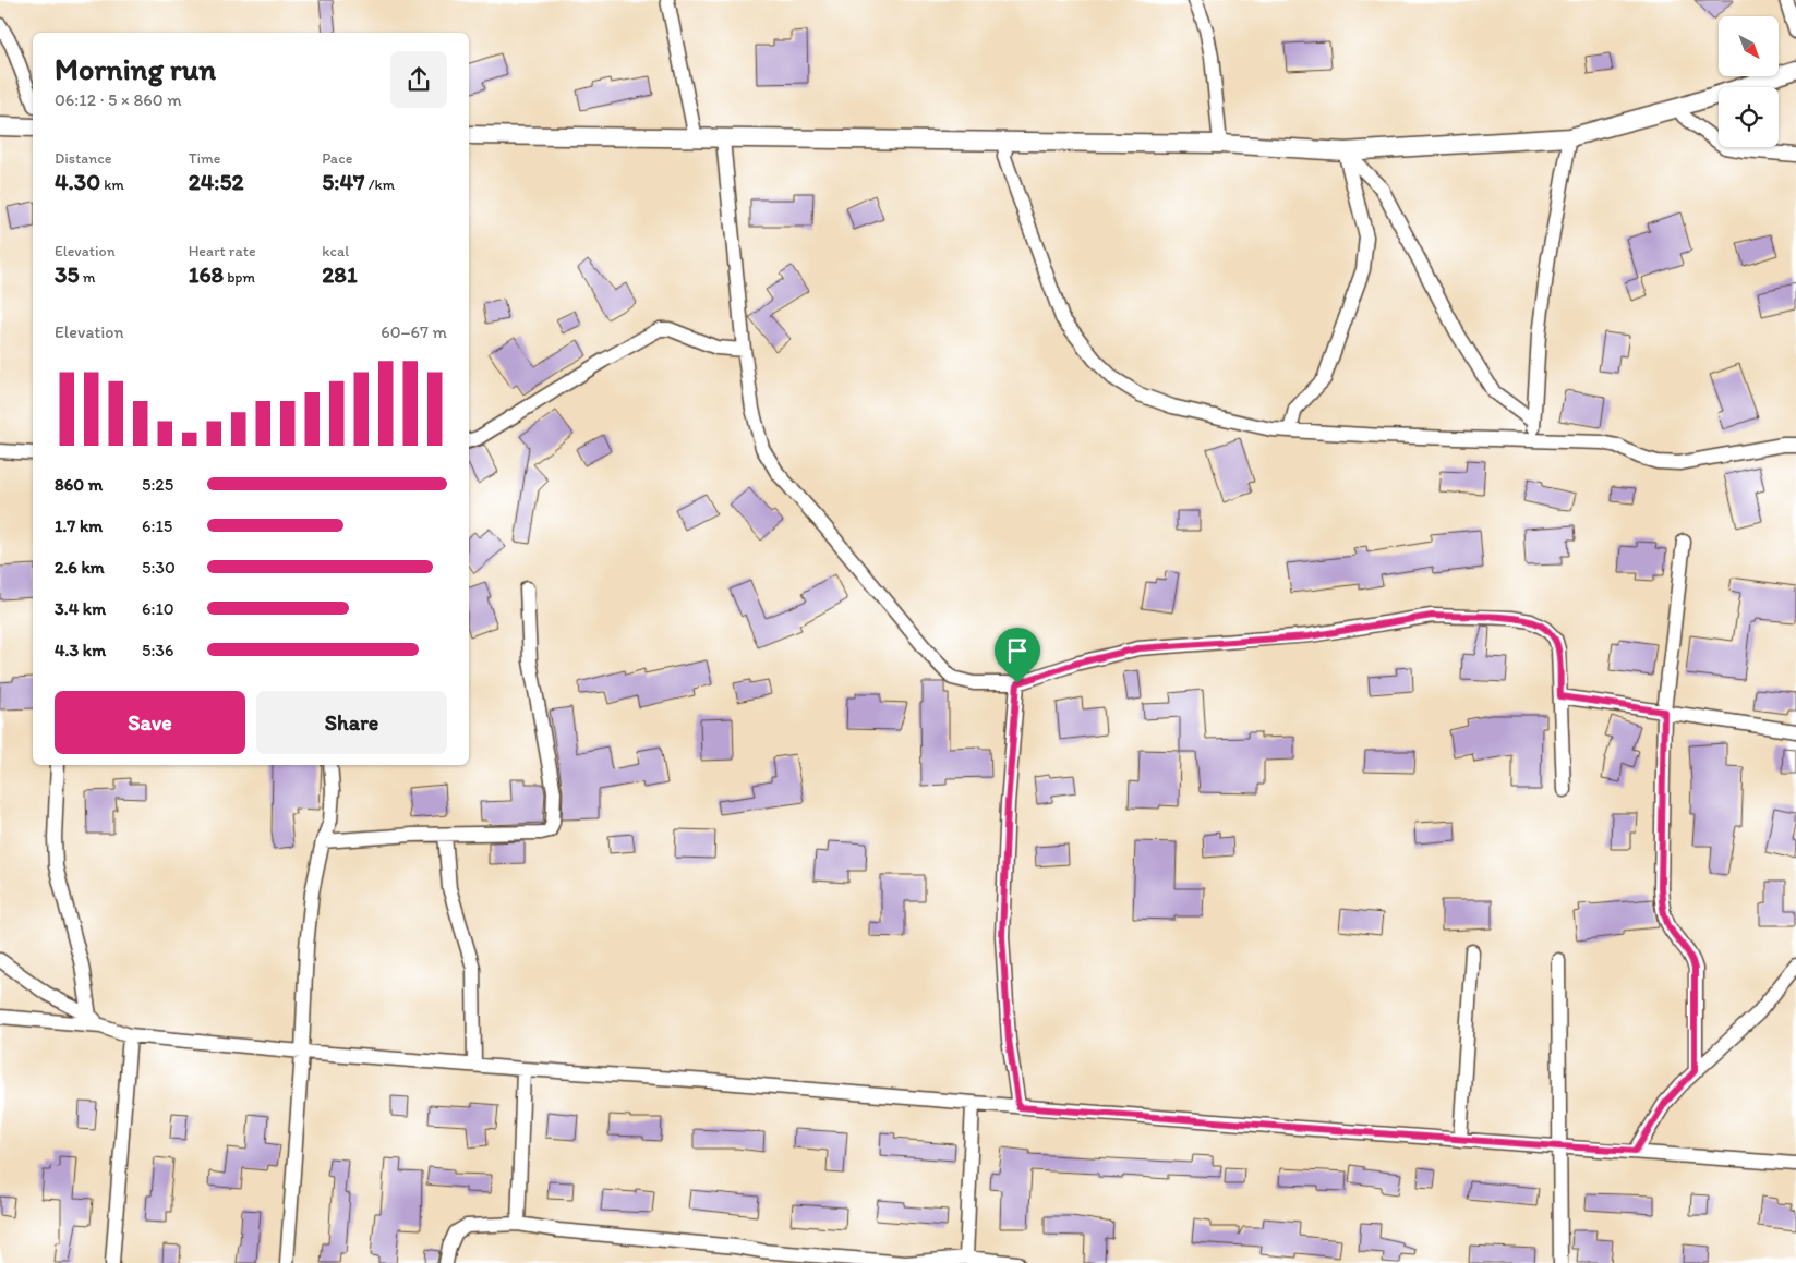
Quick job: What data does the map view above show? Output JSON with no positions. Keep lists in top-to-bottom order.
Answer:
{
  "north": "bottom right",
  "page": {
    "heading": ["Morning run", "06:12 · 5 × 860 m"],
    "stats": [
      ["Distance", "4.30 km"],
      ["Time", "24:52"],
      ["Pace", "5:47 /km"],
      ["Elevation", "35 m"],
      ["Heart rate", "168 bpm"],
      ["kcal", "281"]
    ],
    "chart": ["Elevation", "60–67 m"],
    "list": [
      {
        "name": "860 m",
        "note": "5:25"
      },
      {
        "name": "1.7 km",
        "note": "6:15"
      },
      {
        "name": "2.6 km",
        "note": "5:30"
      },
      {
        "name": "3.4 km",
        "note": "6:10"
      },
      {
        "name": "4.3 km",
        "note": "5:36"
      }
    ],
    "buttons": ["Save", "Share"]
  }
}
